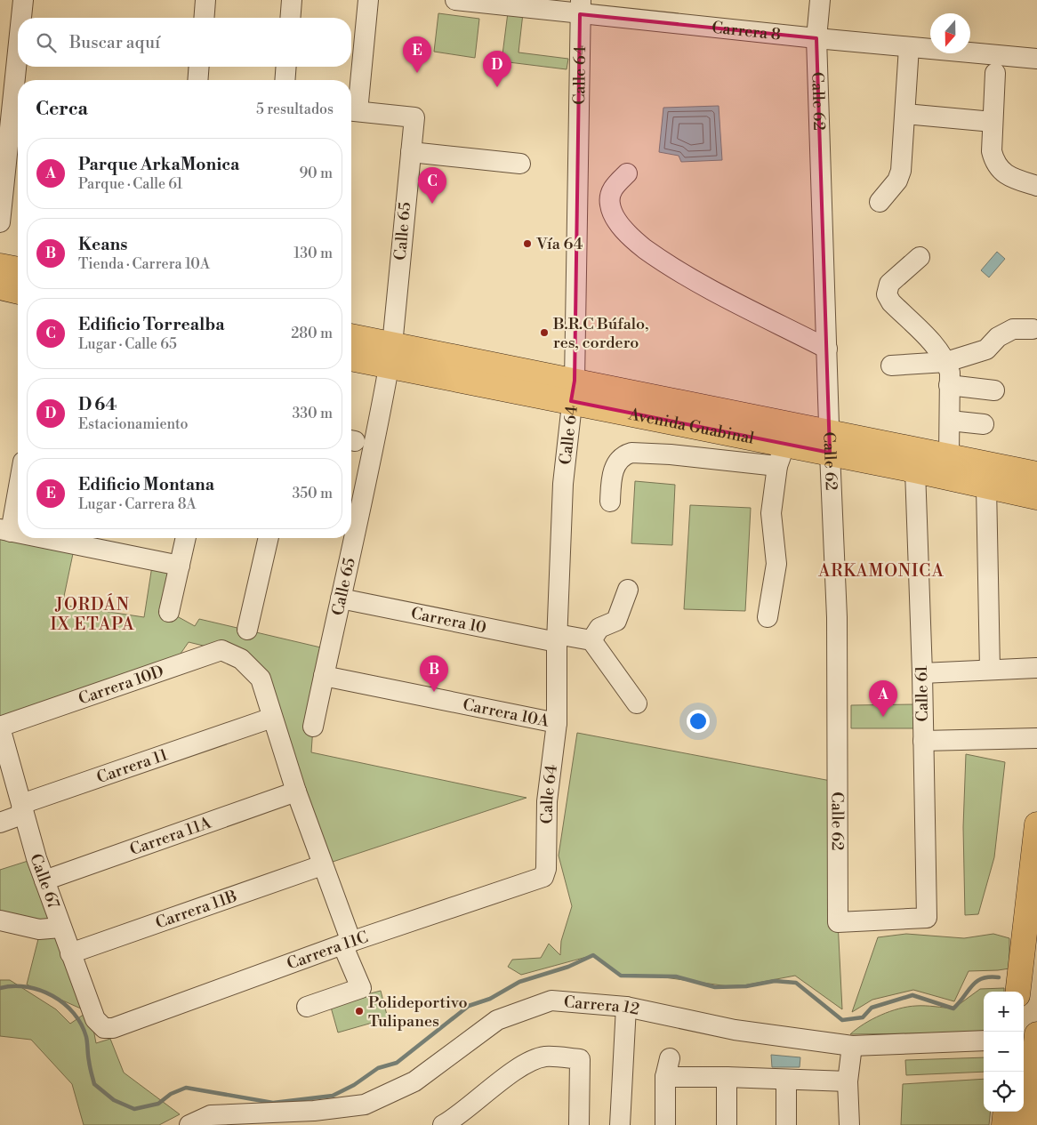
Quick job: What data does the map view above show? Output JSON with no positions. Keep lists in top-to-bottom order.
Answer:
{
  "streets": {
    "main road": ["Avenida Guabinal"],
    "street": [
      "Carrera 8",
      "Calle 64",
      "Calle 62",
      "Calle 65",
      "Carrera 10",
      "Carrera 10D",
      "Calle 61",
      "Carrera 10A",
      "Carrera 11",
      "Carrera 11A",
      "Calle 67",
      "Carrera 11B",
      "Carrera 11C",
      "Carrera 12"
    ]
  },
  "crossings": [
    ["Carrera 8", "Calle 64"],
    ["Carrera 8", "Calle 62"],
    ["Calle 64", "Avenida Guabinal"],
    ["Calle 64", "Carrera 10"],
    ["Calle 64", "Carrera 10A"],
    ["Calle 64", "Carrera 11C"],
    ["Calle 62", "Avenida Guabinal"],
    ["Calle 62", "Calle 61"],
    ["Calle 65", "Avenida Guabinal"],
    ["Calle 65", "Carrera 10"],
    ["Calle 65", "Carrera 10A"],
    ["Avenida Guabinal", "Calle 61"],
    ["Carrera 10D", "Carrera 11"],
    ["Carrera 10D", "Calle 67"],
    ["Carrera 11", "Calle 67"],
    ["Carrera 11A", "Calle 67"],
    ["Calle 67", "Carrera 11B"],
    ["Calle 67", "Carrera 11C"]
  ],
  "districts": ["ARKAMONICA", "JORDÁN IX ETAPA"],
  "places": ["Vía 64", "B.R.C Búfalo, res, cordero", "Polideportivo Tulipanes"],
  "north": "bottom",
  "page": {
    "search": "Buscar aquí",
    "pins": [
      "E",
      "D",
      "C",
      "B",
      "A"
    ],
    "heading": ["Cerca", "5 resultados"],
    "list": [
      {
        "mark": "A",
        "name": "Parque ArkaMonica",
        "note": "Parque · Calle 61",
        "value": "90 m"
      },
      {
        "mark": "B",
        "name": "Keans",
        "note": "Tienda · Carrera 10A",
        "value": "130 m"
      },
      {
        "mark": "C",
        "name": "Edificio Torrealba",
        "note": "Lugar · Calle 65",
        "value": "280 m"
      },
      {
        "mark": "D",
        "name": "D 64",
        "note": "Estacionamiento",
        "value": "330 m"
      },
      {
        "mark": "E",
        "name": "Edificio Montana",
        "note": "Lugar · Carrera 8A",
        "value": "350 m"
      }
    ],
    "map_buttons": ["+", "−"]
  }
}
